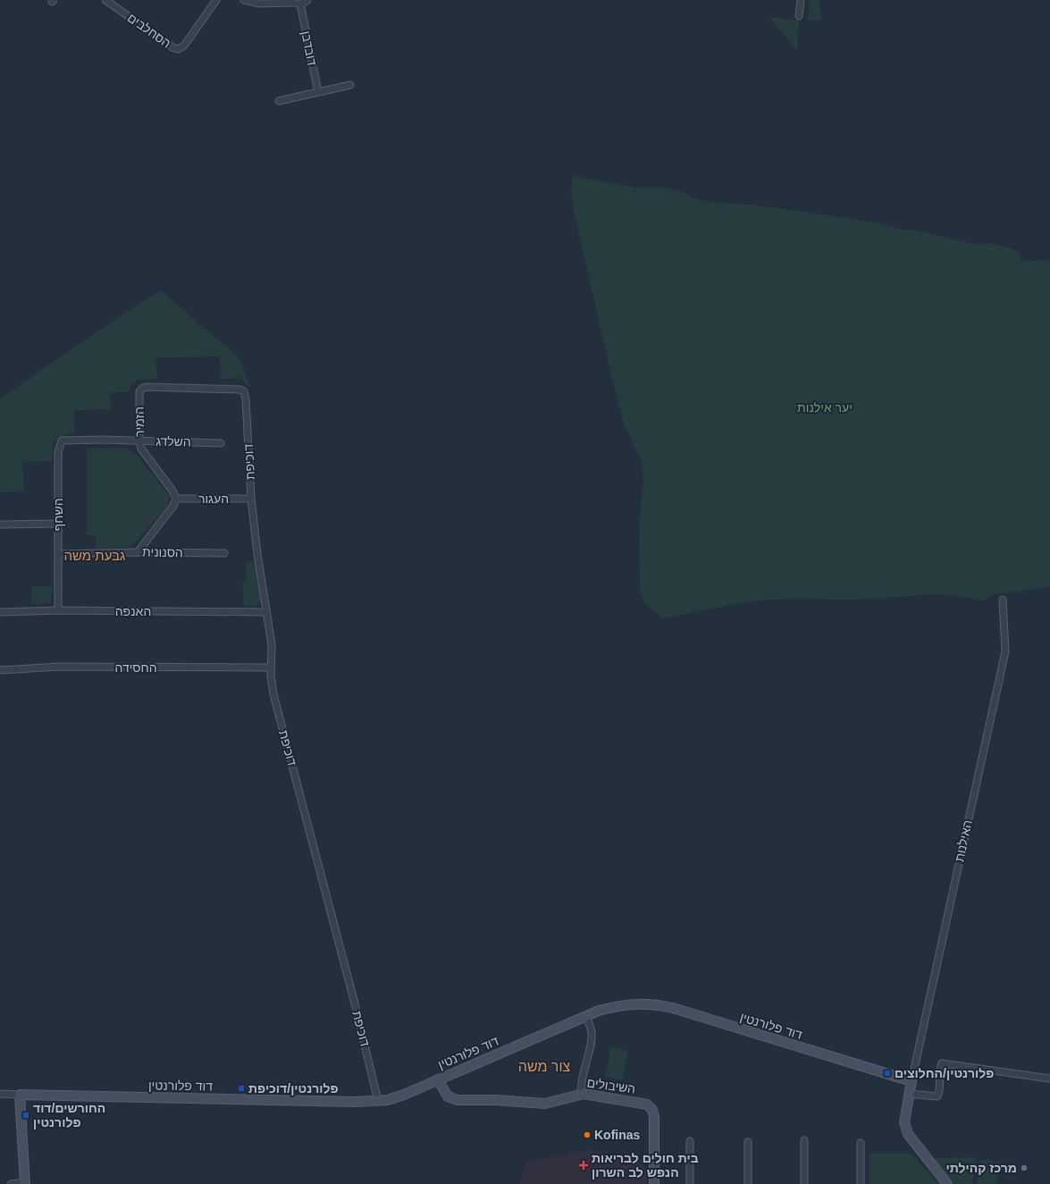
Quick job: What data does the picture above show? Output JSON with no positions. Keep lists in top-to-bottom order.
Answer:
{
  "streets": {
    "street": [
      "הסחלבים",
      "דובדבן",
      "הזמיר",
      "השלדג",
      "דוכיפת",
      "העגור",
      "השחף",
      "הסנונית",
      "האנפה",
      "החסידה",
      "האילנות",
      "דוד פלורנטין",
      "השיבולים"
    ]
  },
  "crossings": [
    ["הזמיר", "השלדג"],
    ["הזמיר", "דוכיפת"],
    ["הזמיר", "העגור"],
    ["השלדג", "השחף"],
    ["דוכיפת", "העגור"],
    ["דוכיפת", "האנפה"],
    ["דוכיפת", "החסידה"],
    ["דוכיפת", "דוד פלורנטין"],
    ["השחף", "הסנונית"],
    ["השחף", "האנפה"],
    ["האילנות", "דוד פלורנטין"],
    ["דוד פלורנטין", "השיבולים"]
  ],
  "districts": ["גבעת משה", "צור משה"],
  "parks": ["יער אילנות"],
  "places": {
    "transit": ["פלורנטין/החלוצים", "פלורנטין/דוכיפת", "החורשים/דוד פלורנטין"],
    "other": ["Kofinas", "מרכז קהילתי"],
    "health": ["בית חולים לבריאות הנפש לב השרון"]
  }
}
